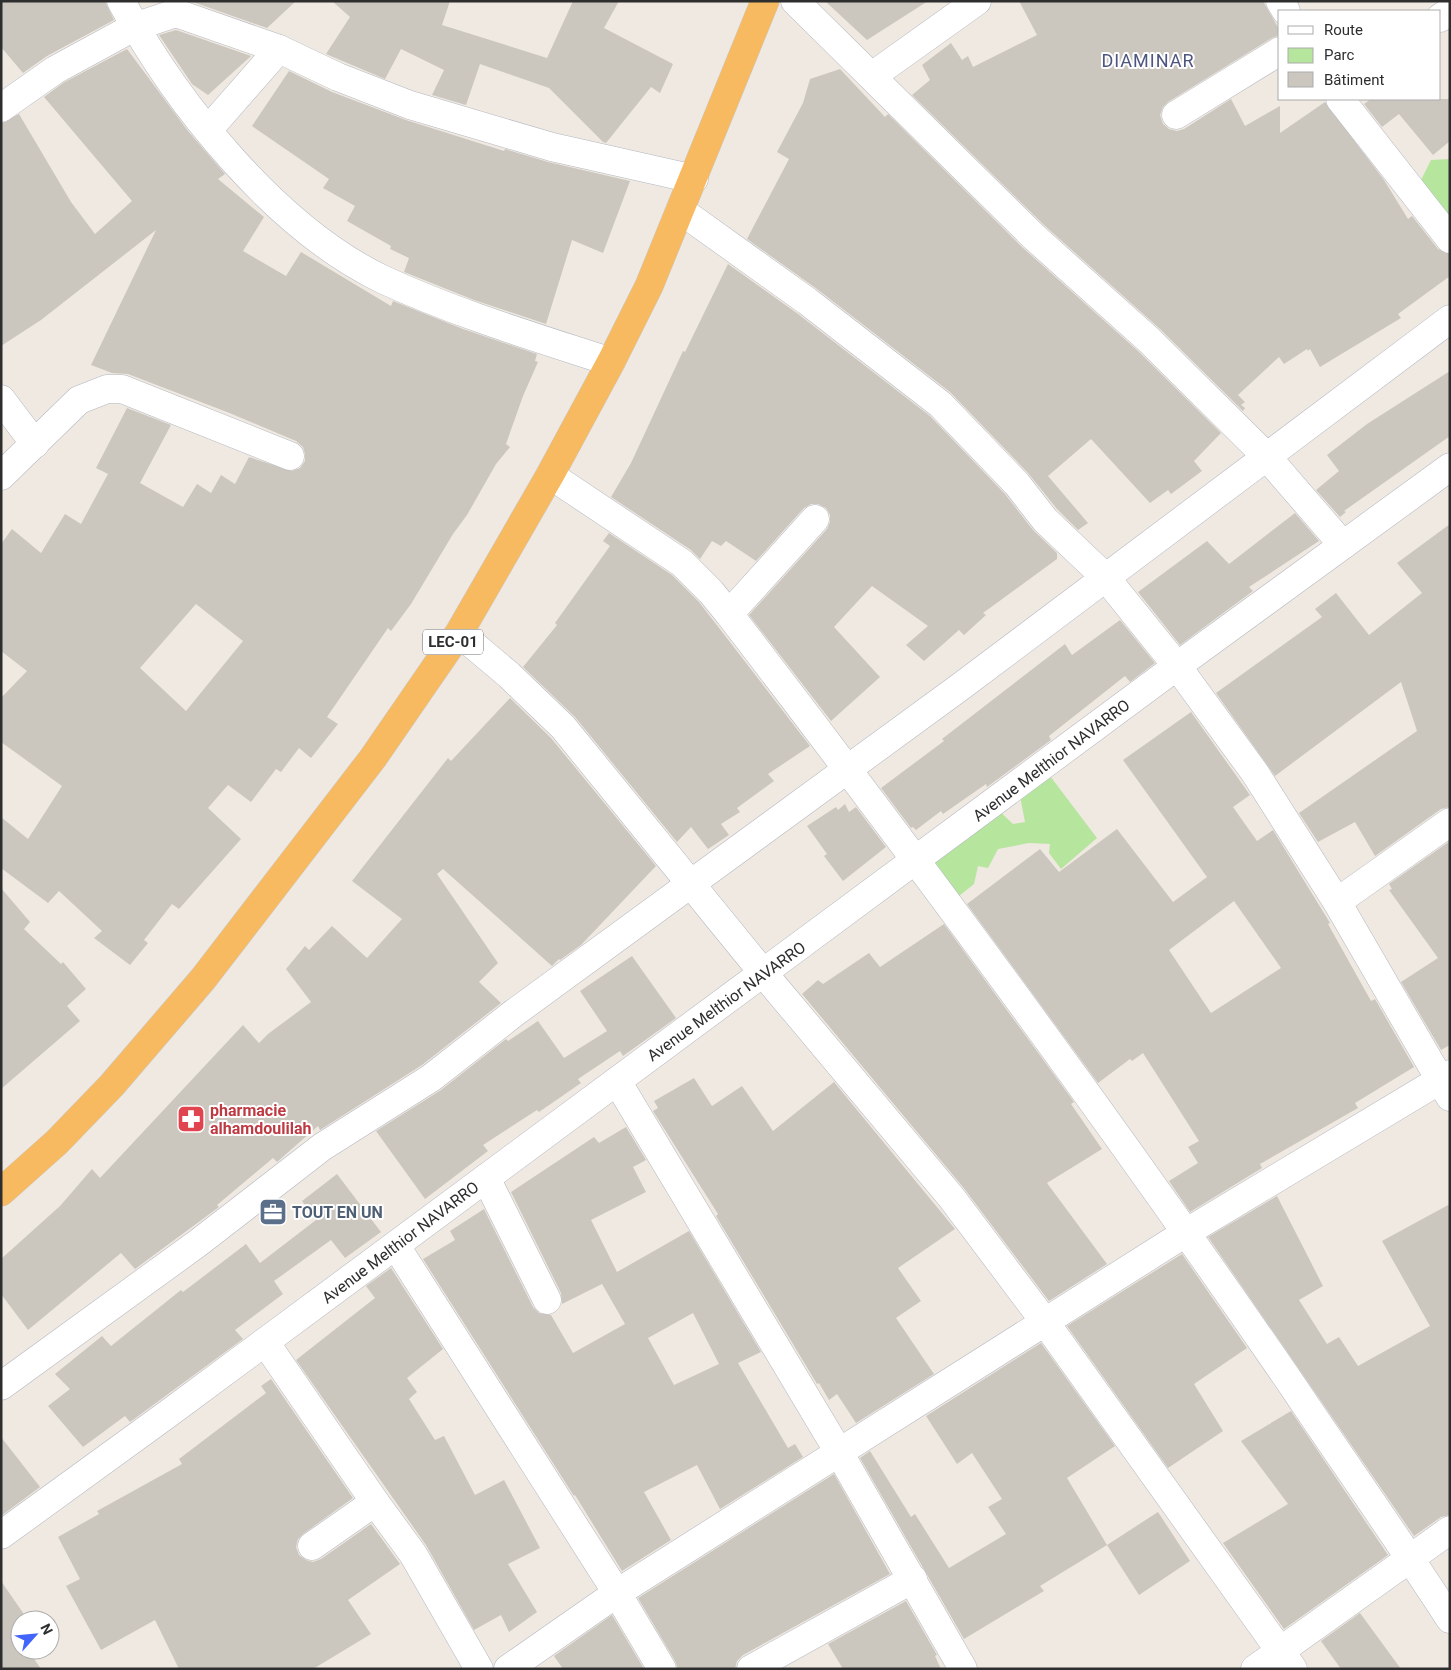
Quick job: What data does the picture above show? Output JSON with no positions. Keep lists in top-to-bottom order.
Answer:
{
  "streets": {
    "highway": ["LEC-01"],
    "street": ["Avenue Melthior NAVARRO"]
  },
  "districts": ["DIAMINAR"],
  "places": {
    "pharmacy": ["pharmacie alhamdoulilah"],
    "office": ["TOUT EN UN"]
  },
  "legend": ["Route", "Parc", "Bâtiment"],
  "north": "top right"
}
